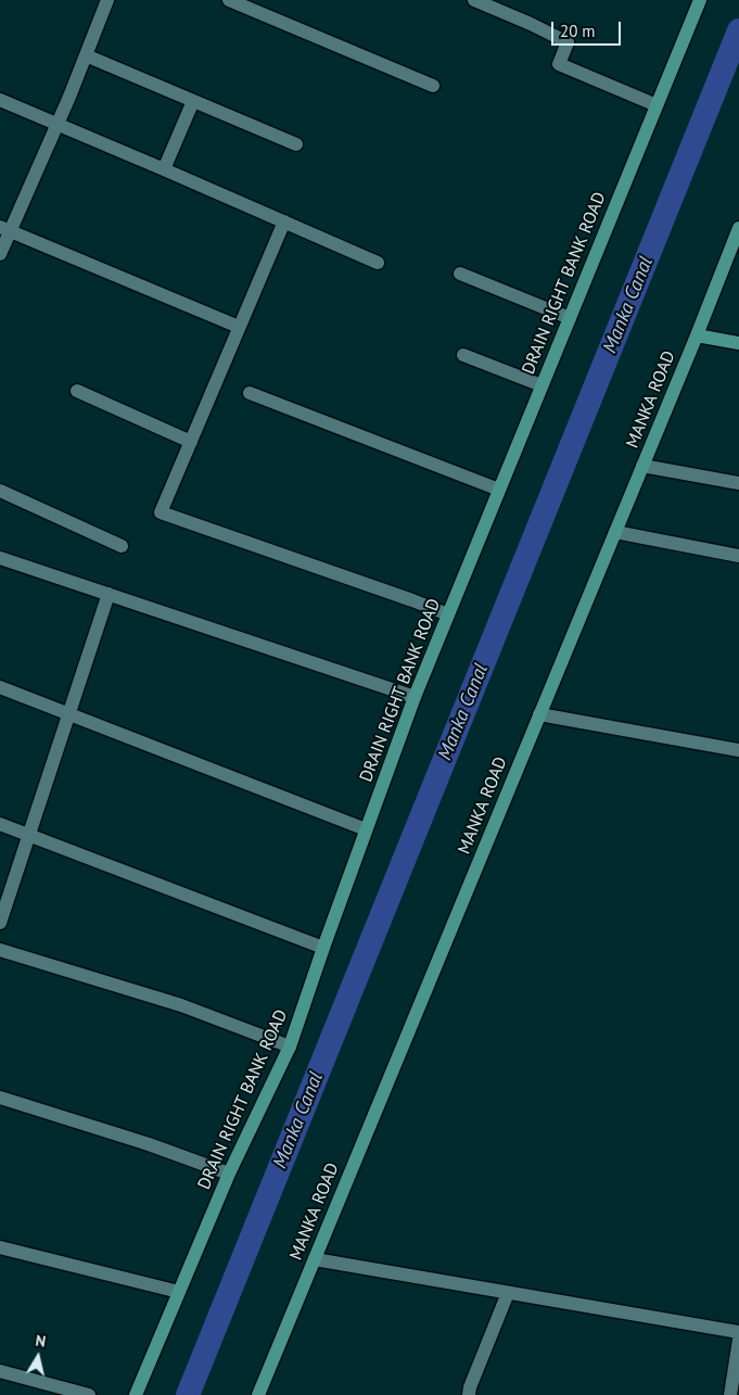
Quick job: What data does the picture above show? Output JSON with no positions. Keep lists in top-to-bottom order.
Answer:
{
  "streets": {
    "street": ["DRAIN RIGHT BANK ROAD", "MANKA ROAD"]
  },
  "water": ["Manka Canal"],
  "scale_bar": "20 m",
  "north": "top"
}
